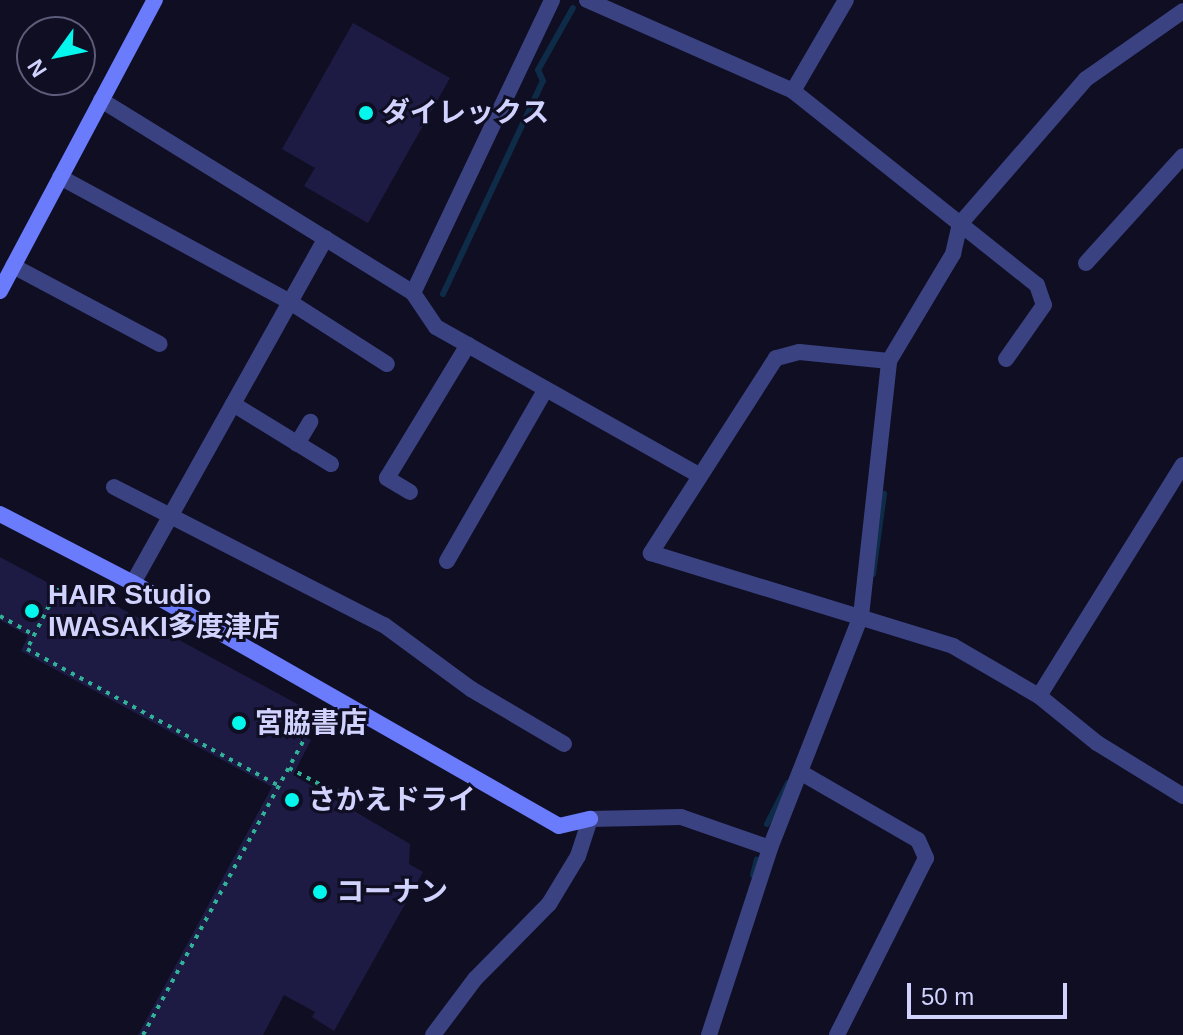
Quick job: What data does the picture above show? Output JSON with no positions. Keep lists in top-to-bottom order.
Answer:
{
  "places": [
    "ダイレックス",
    "HAIR Studio IWASAKI多度津店",
    "宮脇書店",
    "さかえドライ",
    "コーナン"
  ],
  "scale_bar": "50 m",
  "north": "bottom left"
}
